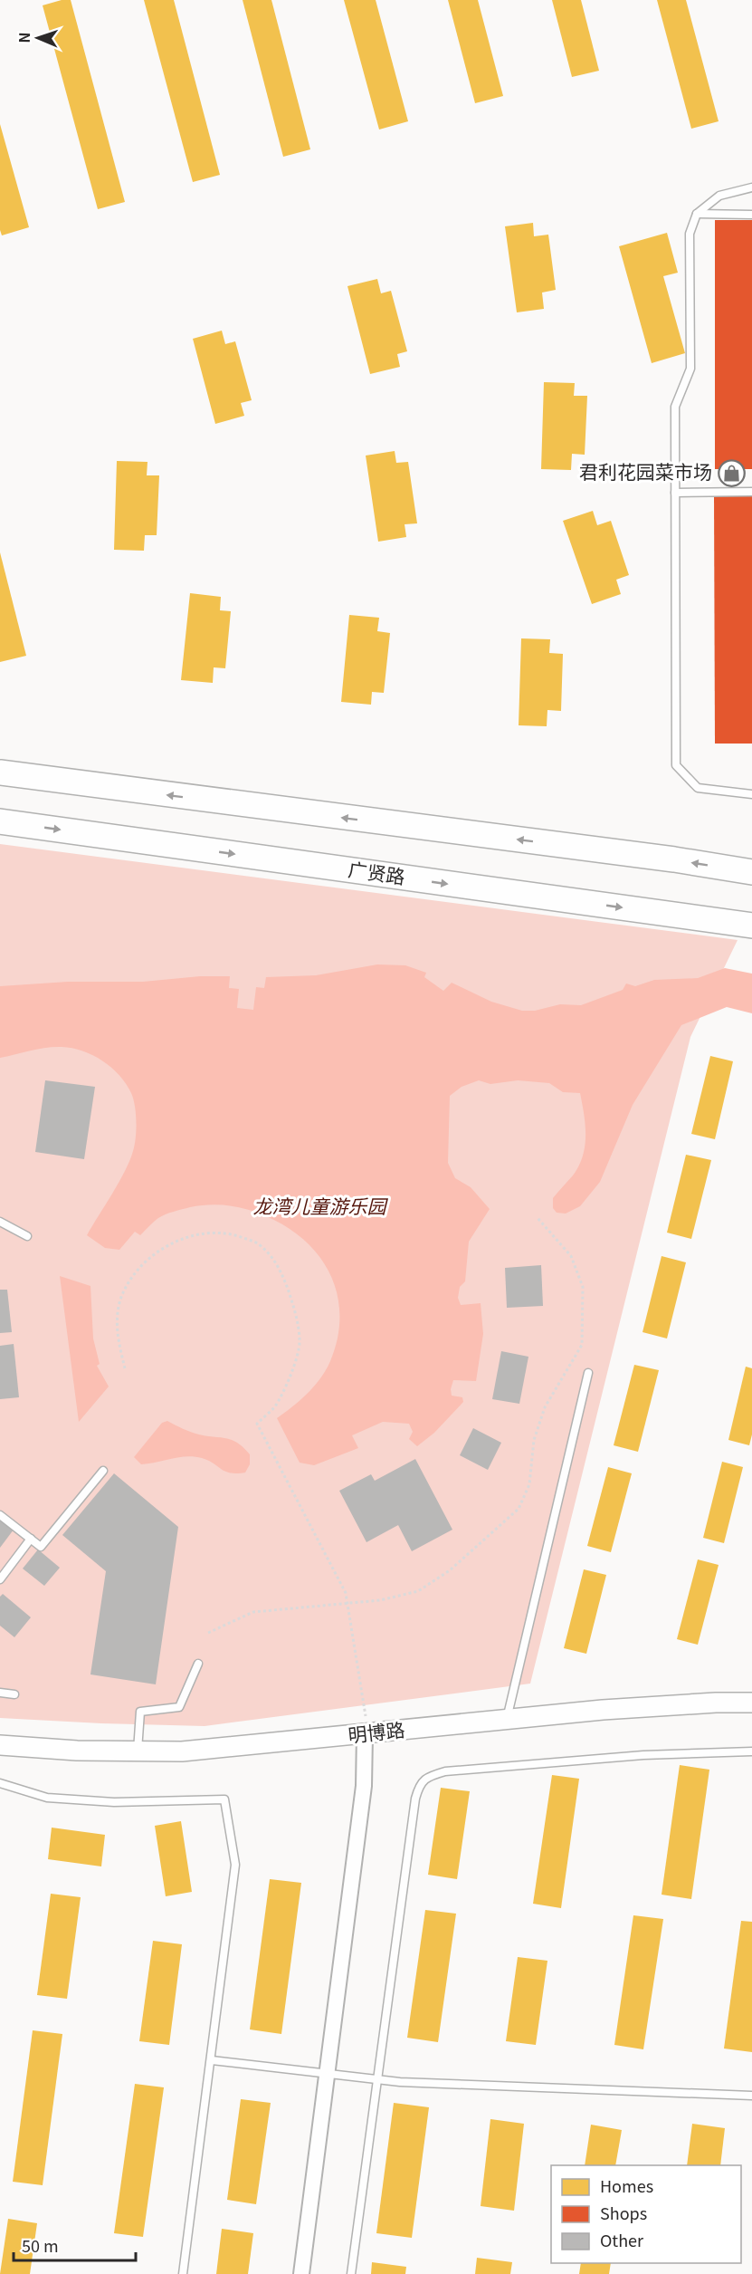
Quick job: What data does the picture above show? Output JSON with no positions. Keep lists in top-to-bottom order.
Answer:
{
  "streets": {
    "main road": ["广贤路"],
    "street": ["明博路"]
  },
  "parks": ["龙湾儿童游乐园"],
  "places": {
    "shop": ["君利花园菜市场"]
  },
  "legend": ["Homes", "Shops", "Other"],
  "scale_bar": "50 m",
  "north": "left"
}
